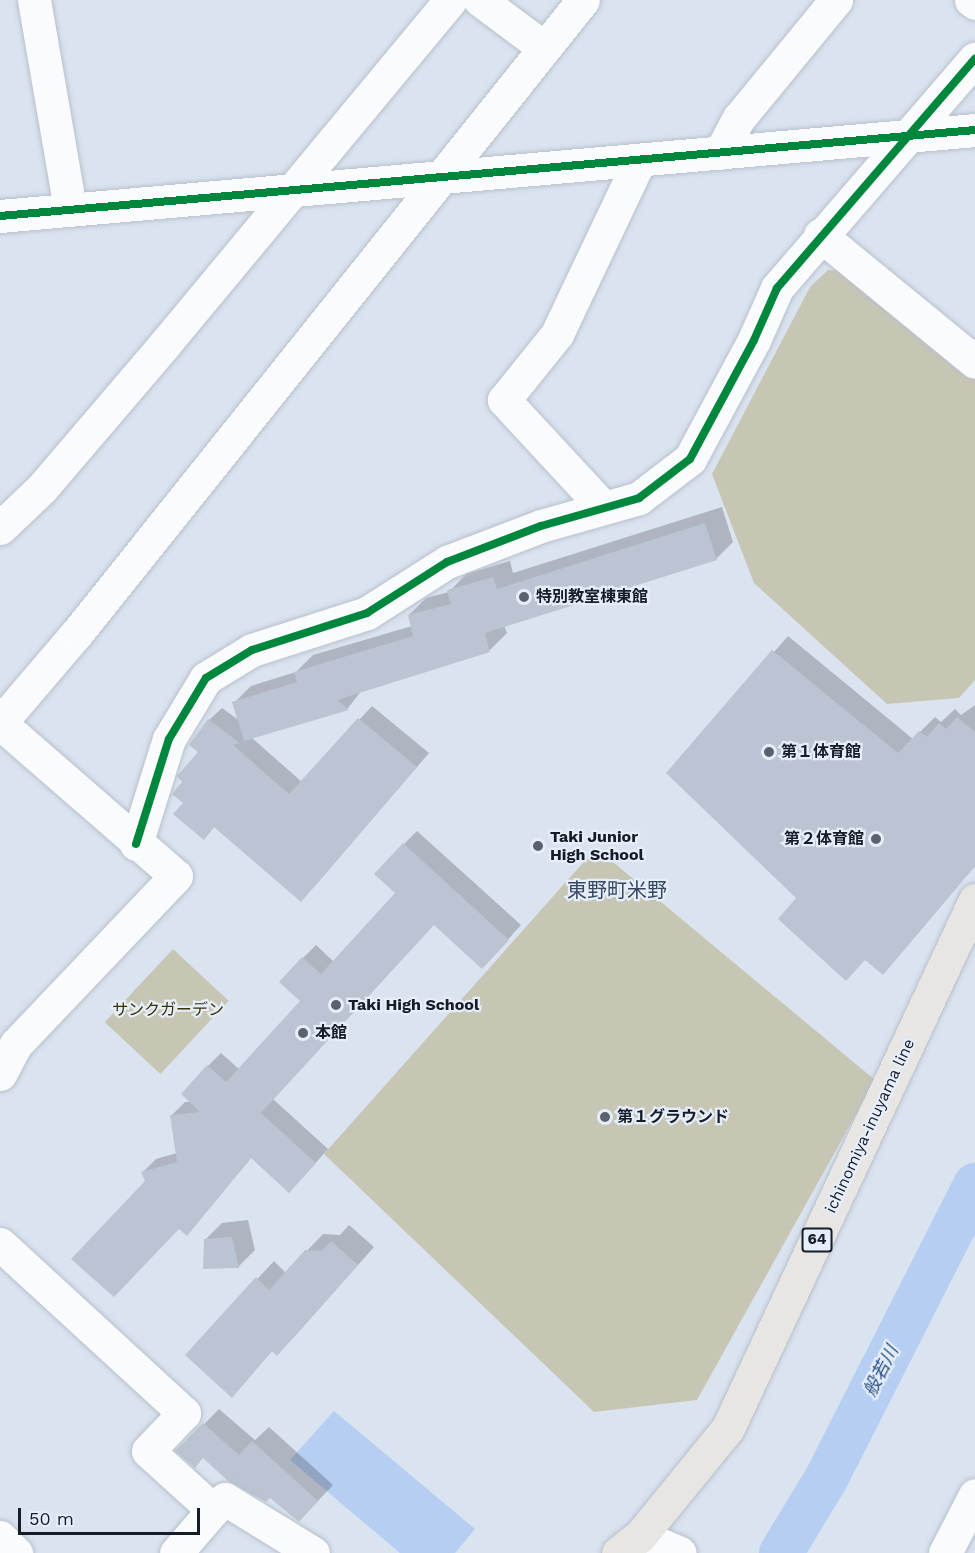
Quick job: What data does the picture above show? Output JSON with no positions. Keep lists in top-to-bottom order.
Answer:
{
  "streets": {
    "main road": ["ichinomiya-inuyama line", "64"]
  },
  "districts": ["東野町米野"],
  "water": ["般若川"],
  "parks": ["サンクガーデン"],
  "places": [
    "特別教室棟東館",
    "第１体育館",
    "第２体育館",
    "Taki Junior High School",
    "Taki High School",
    "本館",
    "第１グラウンド"
  ],
  "scale_bar": "50 m"
}
